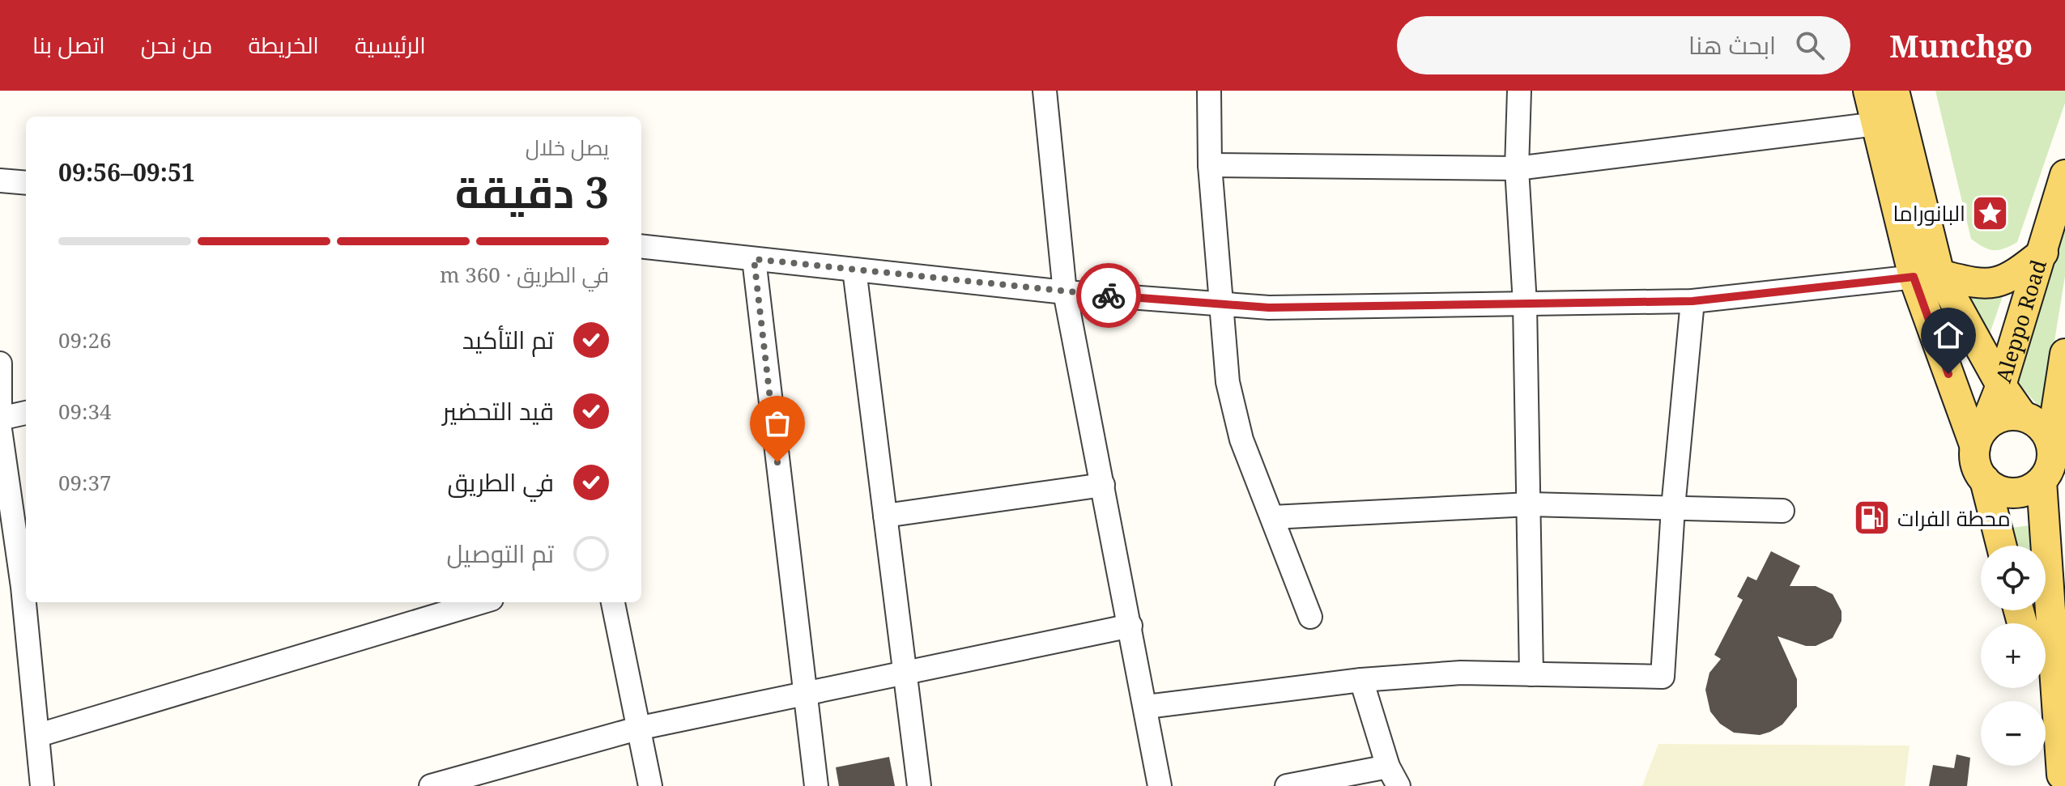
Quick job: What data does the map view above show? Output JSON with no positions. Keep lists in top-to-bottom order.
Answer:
{
  "streets": {
    "main road": ["Aleppo Road"]
  },
  "places": {
    "place": ["البانوراما"],
    "fuel station": ["محطة الفرات"]
  },
  "page": {
    "header": "Munchgo",
    "search": "ابحث هنا",
    "nav": [
      "الرئيسية",
      "الخريطة",
      "من نحن",
      "اتصل بنا"
    ],
    "heading": ["3 دقيقة", "يصل خلال", "09:51–09:56"],
    "bar": "في الطريق · 360 m",
    "list": [
      ["تم التأكيد", "09:26"],
      ["قيد التحضير", "09:34"],
      ["في الطريق", "09:37"],
      "تم التوصيل"
    ],
    "map_buttons": ["+", "−"]
  }
}
